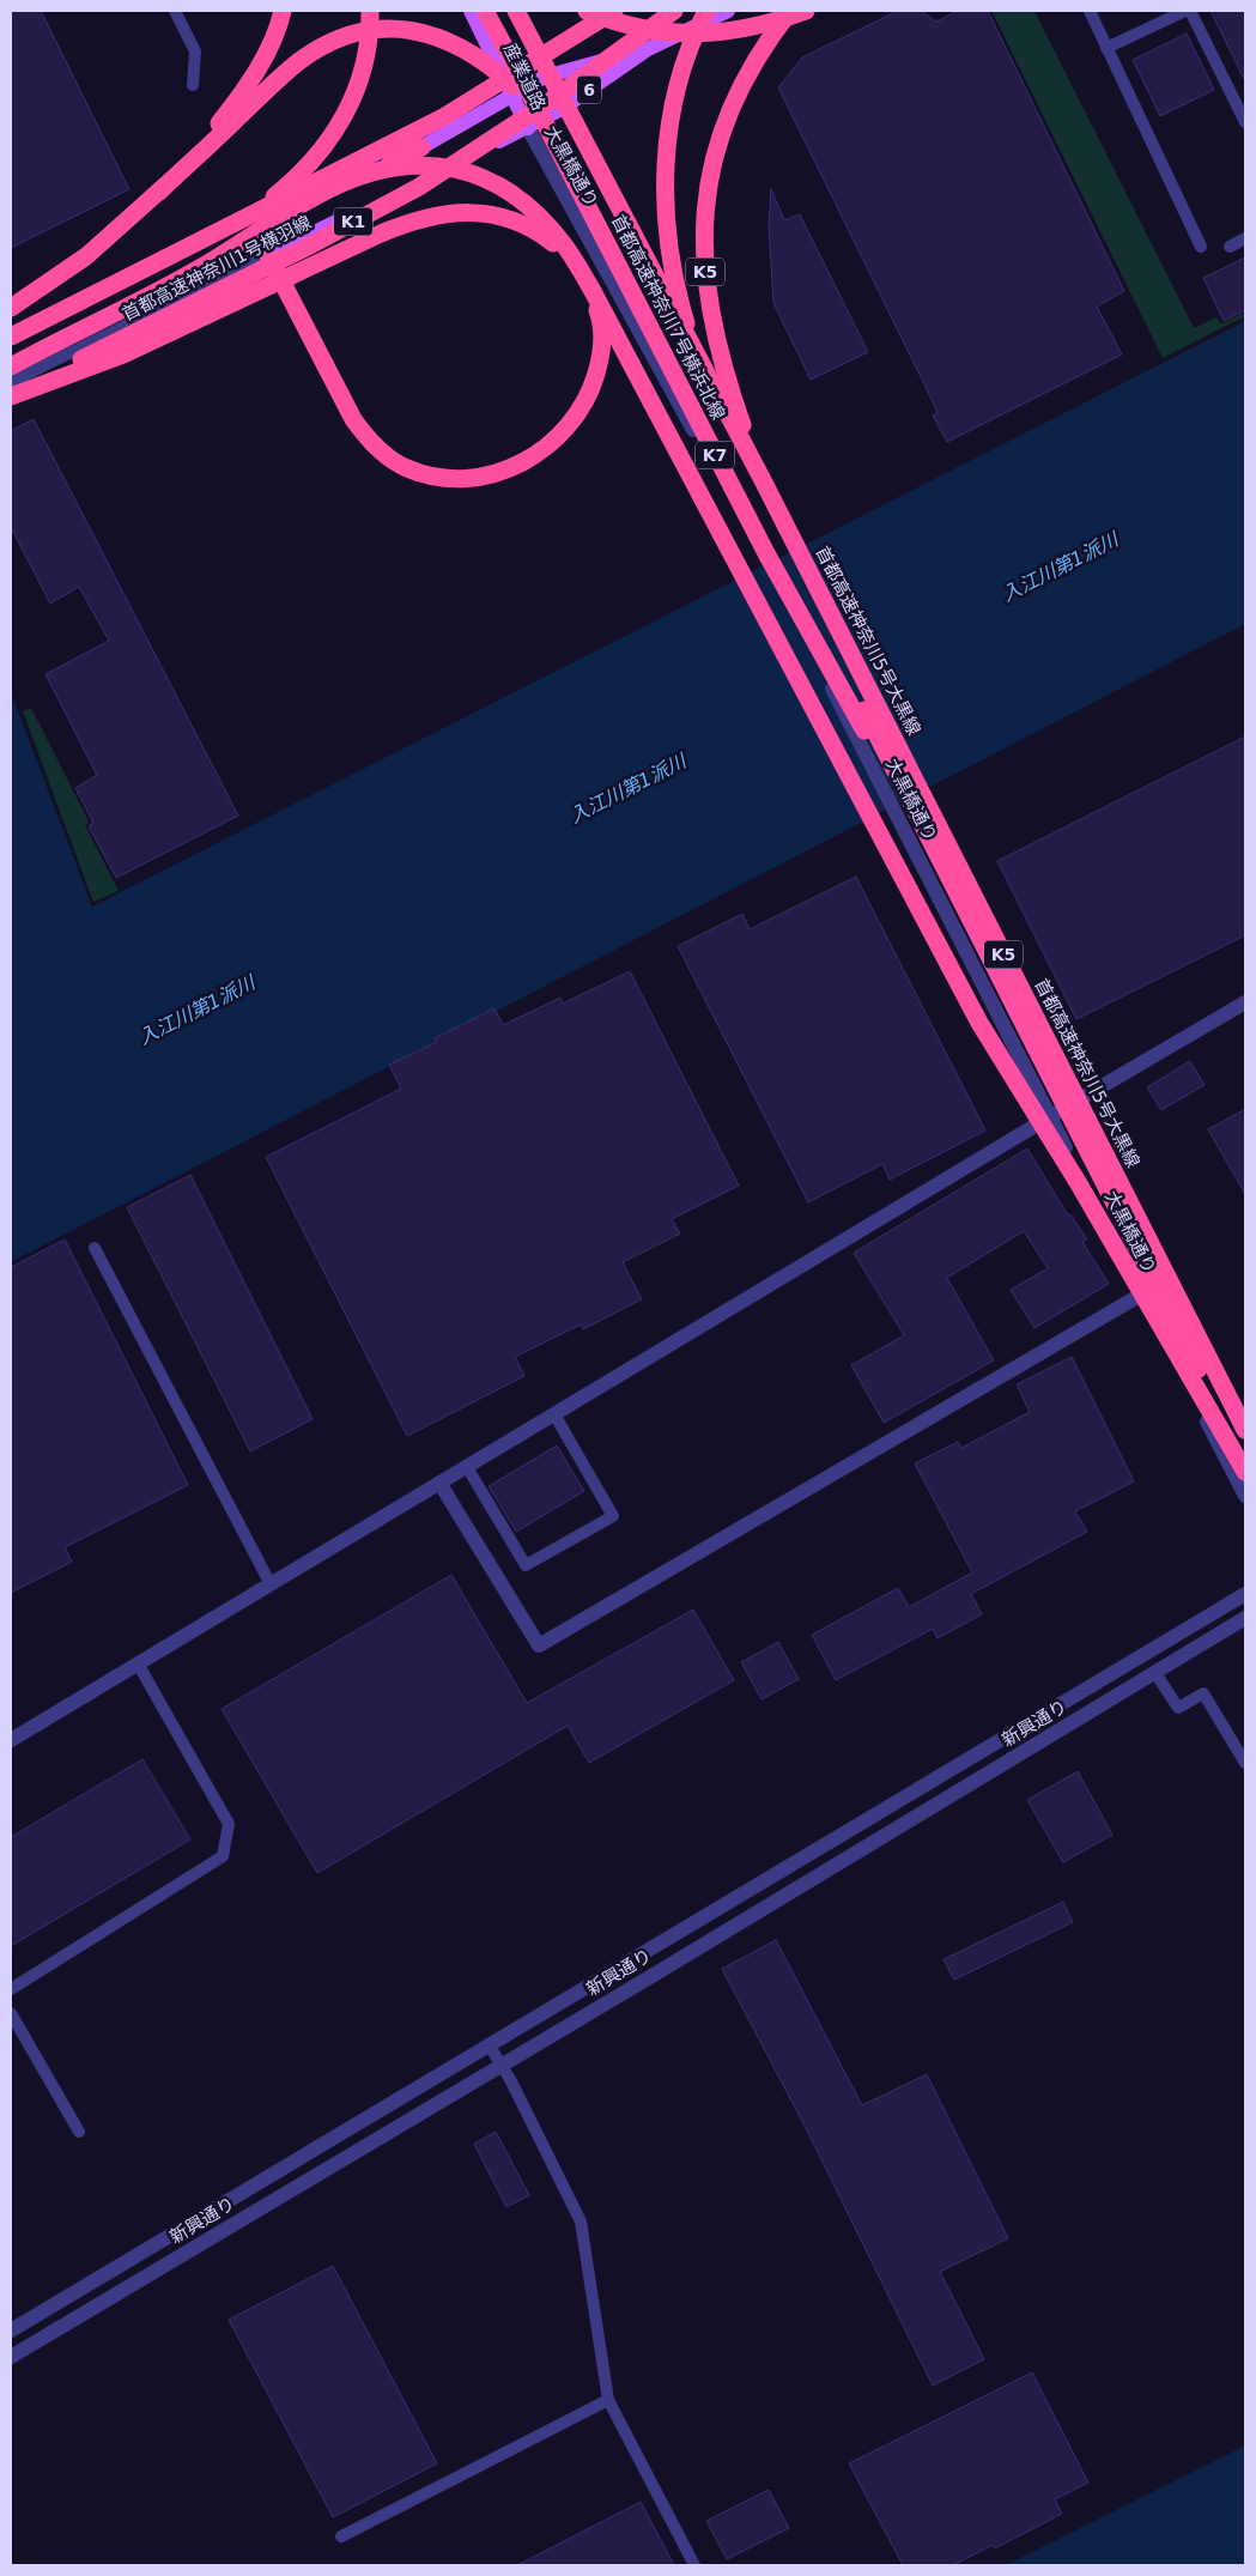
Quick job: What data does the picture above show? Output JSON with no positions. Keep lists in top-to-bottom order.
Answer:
{
  "streets": {
    "highway": [
      "K1",
      "首都高速神奈川1号横羽線",
      "K5",
      "首都高速神奈川7号横浜北線",
      "K7",
      "首都高速神奈川5号大黒線"
    ],
    "main road": ["産業道路", "6"],
    "street": ["大黒橋通り", "新興通り"]
  },
  "crossings": [
    ["産業道路", "大黒橋通り"],
    ["産業道路", "首都高速神奈川7号横浜北線"],
    ["K5", "首都高速神奈川7号横浜北線"],
    ["K5", "首都高速神奈川5号大黒線"],
    ["首都高速神奈川7号横浜北線", "首都高速神奈川5号大黒線"]
  ],
  "water": ["入江川第1派川"]
}
